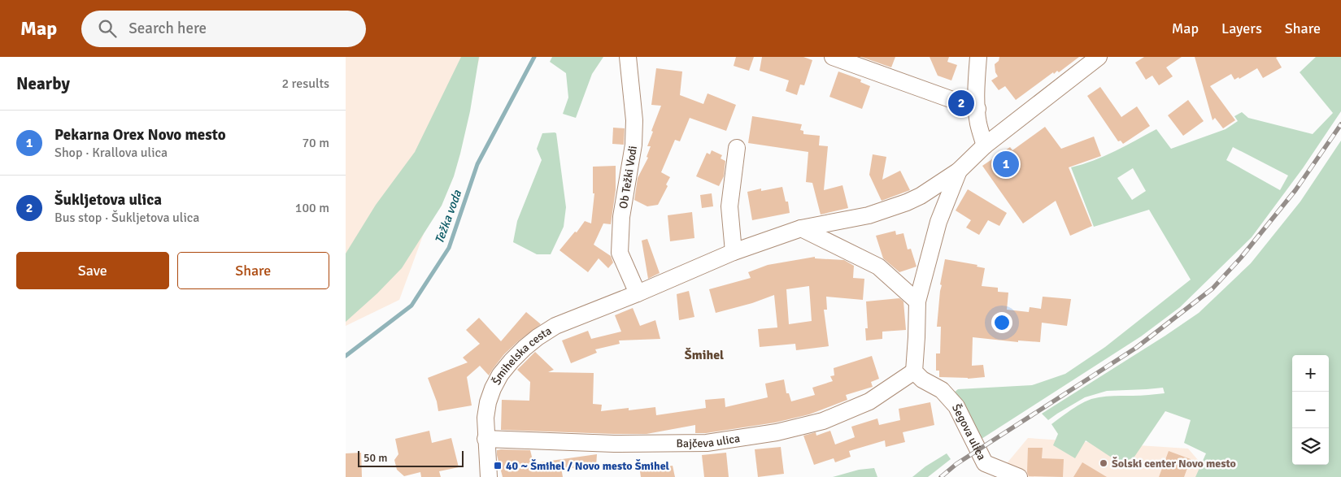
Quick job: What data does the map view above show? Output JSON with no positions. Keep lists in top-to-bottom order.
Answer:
{
  "streets": {
    "street": [
      "Ob Težki Vodi",
      "Šmihelska cesta",
      "Šegova ulica",
      "Bajčeva ulica"
    ]
  },
  "crossings": [
    ["Ob Težki Vodi", "Šmihelska cesta"],
    ["Šmihelska cesta", "Bajčeva ulica"],
    ["Šegova ulica", "Bajčeva ulica"]
  ],
  "districts": ["Šmihel"],
  "water": ["Težka voda"],
  "places": {
    "other": ["Šolski center Novo mesto"],
    "transit": ["40 ~ Šmihel / Novo mesto Šmihel"]
  },
  "scale_bar": "50 m",
  "page": {
    "header": "Map",
    "search": "Search here",
    "nav": ["Map", "Layers", "Share"],
    "heading": ["Nearby", "2 results"],
    "pins": ["2", "1"],
    "list": [
      {
        "mark": "1",
        "name": "Pekarna Orex Novo mesto",
        "note": "Shop · Krallova ulica",
        "value": "70 m"
      },
      {
        "mark": "2",
        "name": "Šukljetova ulica",
        "note": "Bus stop · Šukljetova ulica",
        "value": "100 m"
      }
    ],
    "buttons": ["Save", "Share"],
    "map_buttons": ["+", "−"],
    "scale": "50 m"
  }
}
